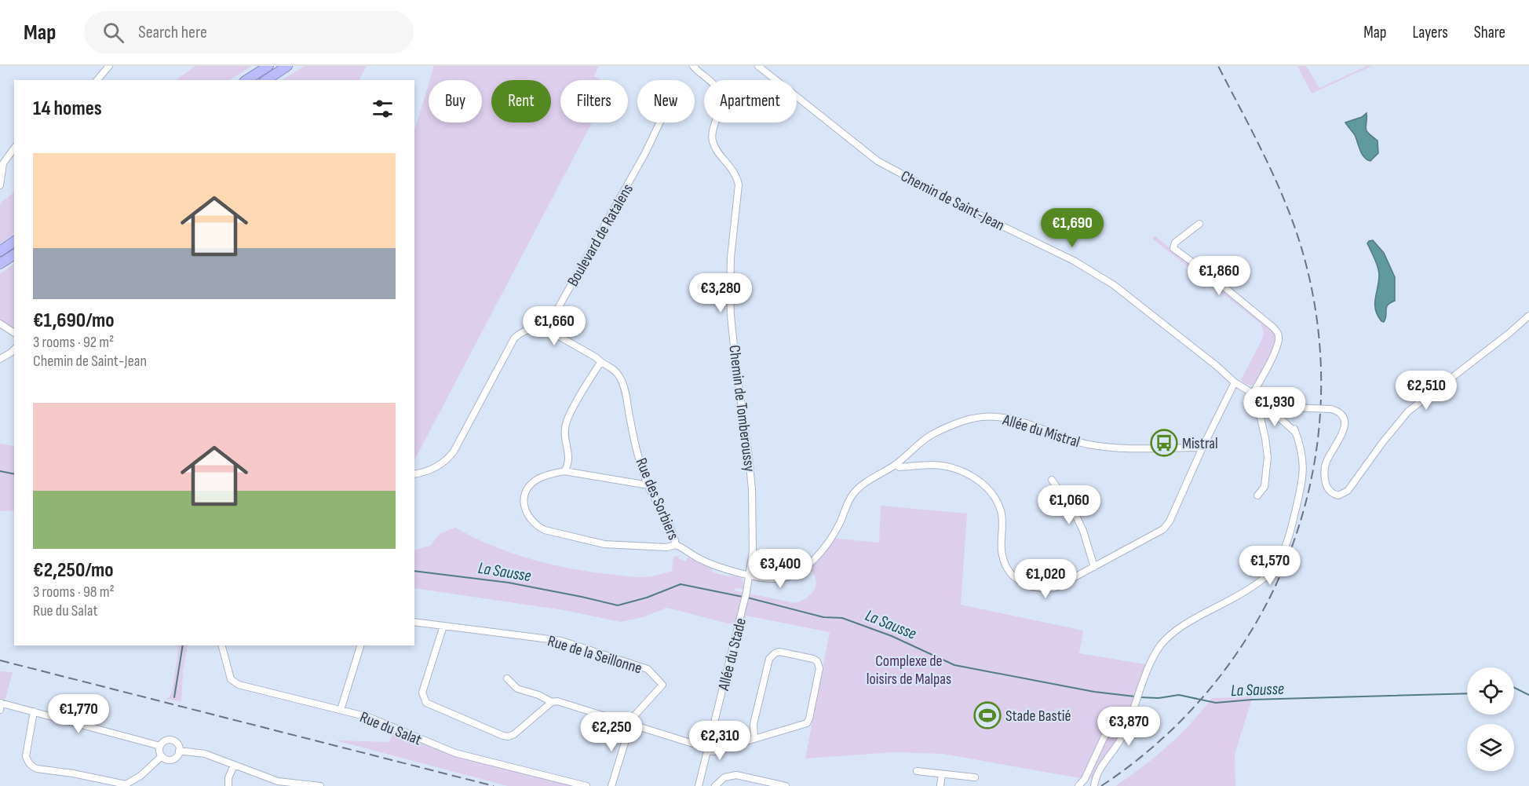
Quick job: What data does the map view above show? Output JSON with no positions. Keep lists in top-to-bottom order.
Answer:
{
  "streets": {
    "street": [
      "Chemin de Saint-Jean",
      "Boulevard de Ratalens",
      "Chemin de Tomberoussy",
      "Allée du Mistral",
      "Rue des Sorbiers",
      "Rue de la Seillonne",
      "Allée du Stade",
      "Rue du Salat"
    ]
  },
  "crossings": [
    ["Boulevard de Ratalens", "Rue des Sorbiers"],
    ["Chemin de Tomberoussy", "Allée du Mistral"],
    ["Chemin de Tomberoussy", "Rue des Sorbiers"],
    ["Chemin de Tomberoussy", "Allée du Stade"],
    ["Allée du Mistral", "Rue des Sorbiers"],
    ["Allée du Mistral", "Allée du Stade"],
    ["Rue des Sorbiers", "Allée du Stade"]
  ],
  "water": ["La Sausse"],
  "parks": ["Complexe de loisirs de Malpas"],
  "places": {
    "bus stop": ["Mistral"],
    "sports": ["Stade Bastié"]
  },
  "page": {
    "header": "Map",
    "search": "Search here",
    "nav": ["Map", "Layers", "Share"],
    "chip": [
      "Buy",
      "Rent",
      "Filters",
      "New",
      "Apartment"
    ],
    "heading": "14 homes",
    "list": [
      {
        "name": "€1,690/mo",
        "note": "3 rooms · 92 m² · Chemin de Saint-Jean"
      },
      {
        "name": "€2,250/mo",
        "note": "3 rooms · 98 m² · Rue du Salat"
      }
    ],
    "price": [
      "€1,690",
      "€1,860",
      "€3,280",
      "€1,660",
      "€2,510",
      "€1,930",
      "€1,060",
      "€1,570",
      "€3,400",
      "€1,020",
      "€1,770",
      "€3,870",
      "€2,250",
      "€2,310"
    ]
  }
}
